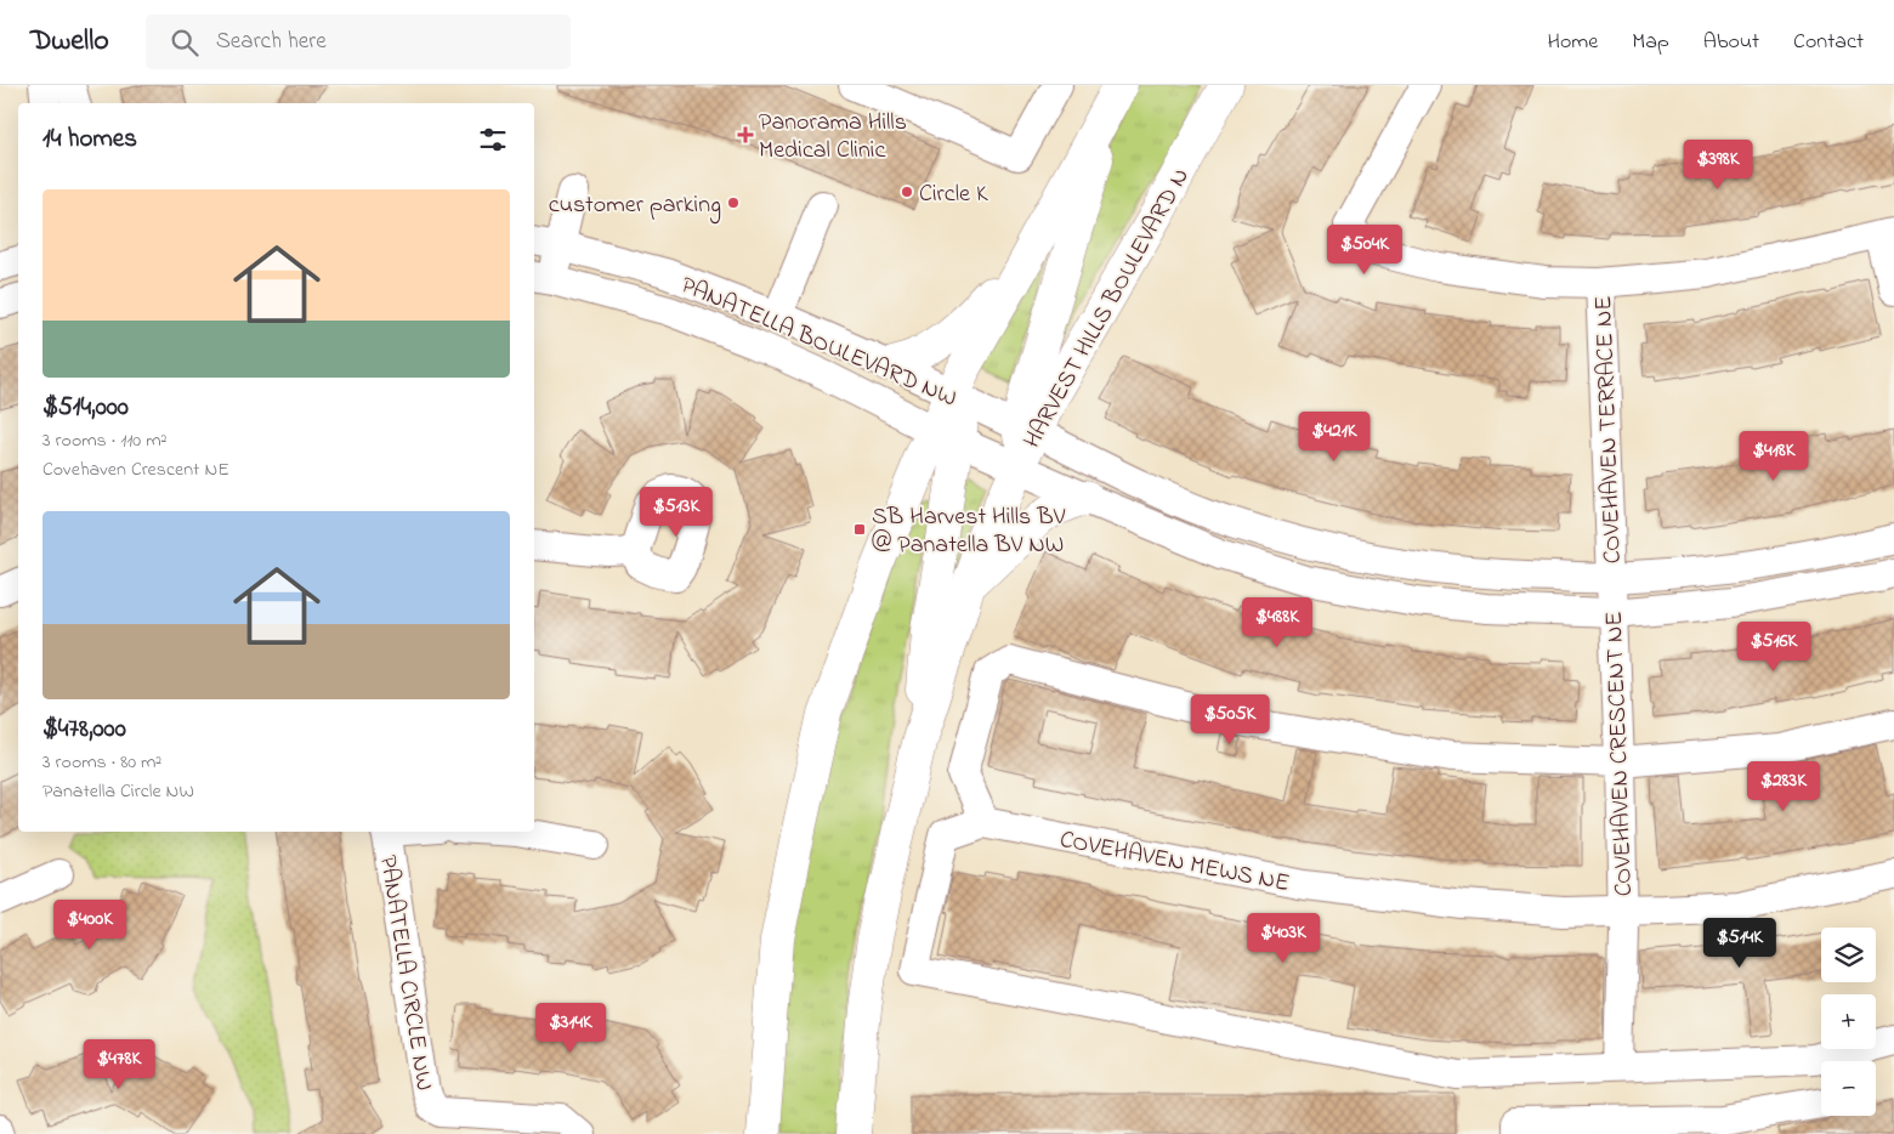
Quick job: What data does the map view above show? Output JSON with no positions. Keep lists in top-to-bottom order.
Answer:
{
  "streets": {
    "main road": ["HARVEST HILLS BOULEVARD N"],
    "street": [
      "PANATELLA BOULEVARD NW",
      "COVEHAVEN TERRACE NE",
      "COVEHAVEN CRESCENT NE",
      "COVEHAVEN MEWS NE",
      "PANATELLA CIRCLE NW"
    ]
  },
  "crossings": [
    ["HARVEST HILLS BOULEVARD N", "PANATELLA BOULEVARD NW"],
    ["PANATELLA BOULEVARD NW", "COVEHAVEN TERRACE NE"],
    ["PANATELLA BOULEVARD NW", "COVEHAVEN CRESCENT NE"],
    ["COVEHAVEN TERRACE NE", "COVEHAVEN CRESCENT NE"],
    ["COVEHAVEN CRESCENT NE", "COVEHAVEN MEWS NE"]
  ],
  "places": {
    "health": ["Panorama Hills Medical Clinic"],
    "other": ["Circle K", "customer parking"],
    "transit": ["SB Harvest Hills BV @ Panatella BV NW"]
  },
  "page": {
    "header": "Dwello",
    "search": "Search here",
    "nav": [
      "Home",
      "Map",
      "About",
      "Contact"
    ],
    "heading": "14 homes",
    "price": [
      "$398K",
      "$504K",
      "$421K",
      "$418K",
      "$513K",
      "$488K",
      "$516K",
      "$505K",
      "$283K",
      "$400K",
      "$403K",
      "$514K",
      "$314K",
      "$478K"
    ],
    "list": [
      {
        "name": "$514,000",
        "note": "3 rooms · 110 m² · Covehaven Crescent NE"
      },
      {
        "name": "$478,000",
        "note": "3 rooms · 80 m² · Panatella Circle NW"
      }
    ],
    "map_buttons": ["+", "−"]
  }
}
